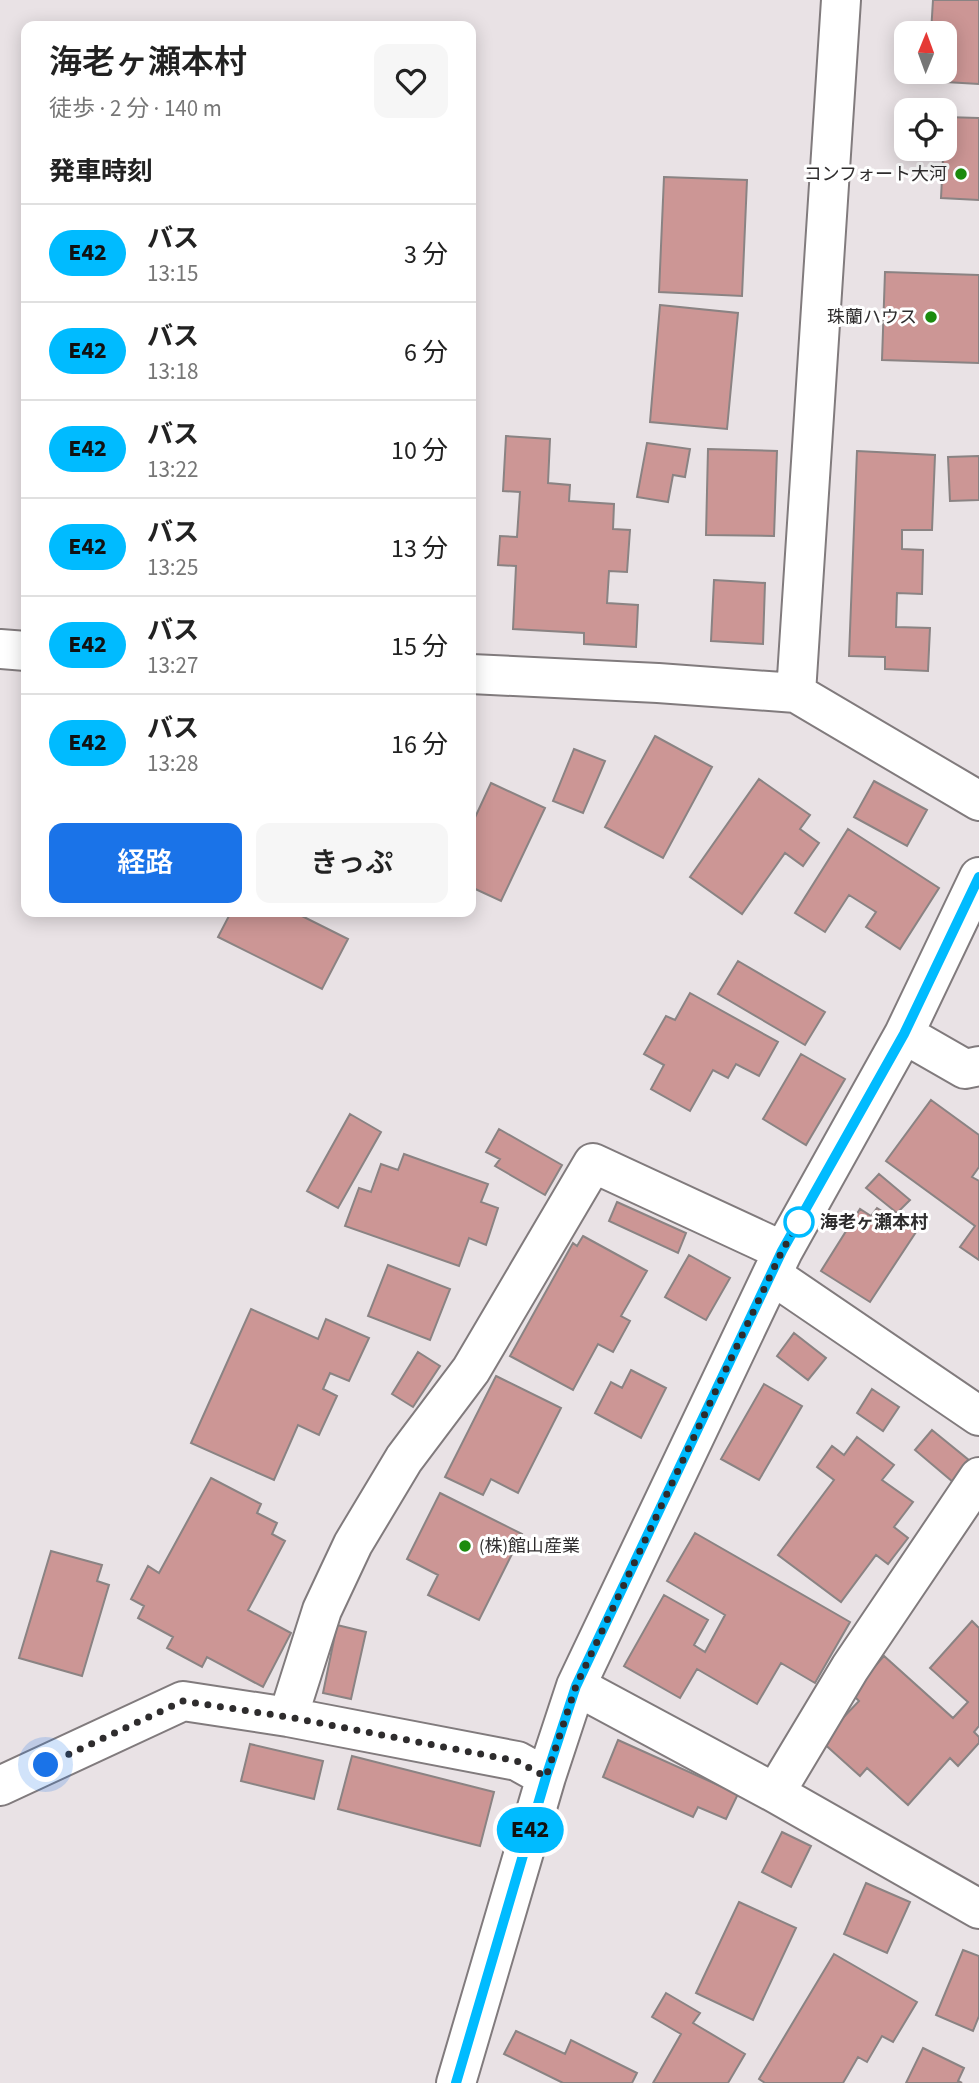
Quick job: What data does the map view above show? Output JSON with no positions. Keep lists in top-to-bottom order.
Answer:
{
  "places": [
    "コンフォート大河",
    "珠蘭ハウス",
    "海老ヶ瀬本村",
    "(株)館山産業"
  ],
  "lines": ["bus line E42"],
  "north": "top",
  "page": {
    "on_map": "E42",
    "heading": [
      ["海老ヶ瀬本村", "徒歩 · 2 分 · 140 m"],
      "発車時刻"
    ],
    "list": [
      {
        "mark": "E42",
        "name": "バス",
        "note": "13:15",
        "value": "3 分"
      },
      {
        "mark": "E42",
        "name": "バス",
        "note": "13:18",
        "value": "6 分"
      },
      {
        "mark": "E42",
        "name": "バス",
        "note": "13:22",
        "value": "10 分"
      },
      {
        "mark": "E42",
        "name": "バス",
        "note": "13:25",
        "value": "13 分"
      },
      {
        "mark": "E42",
        "name": "バス",
        "note": "13:27",
        "value": "15 分"
      },
      {
        "mark": "E42",
        "name": "バス",
        "note": "13:28",
        "value": "16 分"
      }
    ],
    "buttons": ["経路", "きっぷ"]
  }
}
